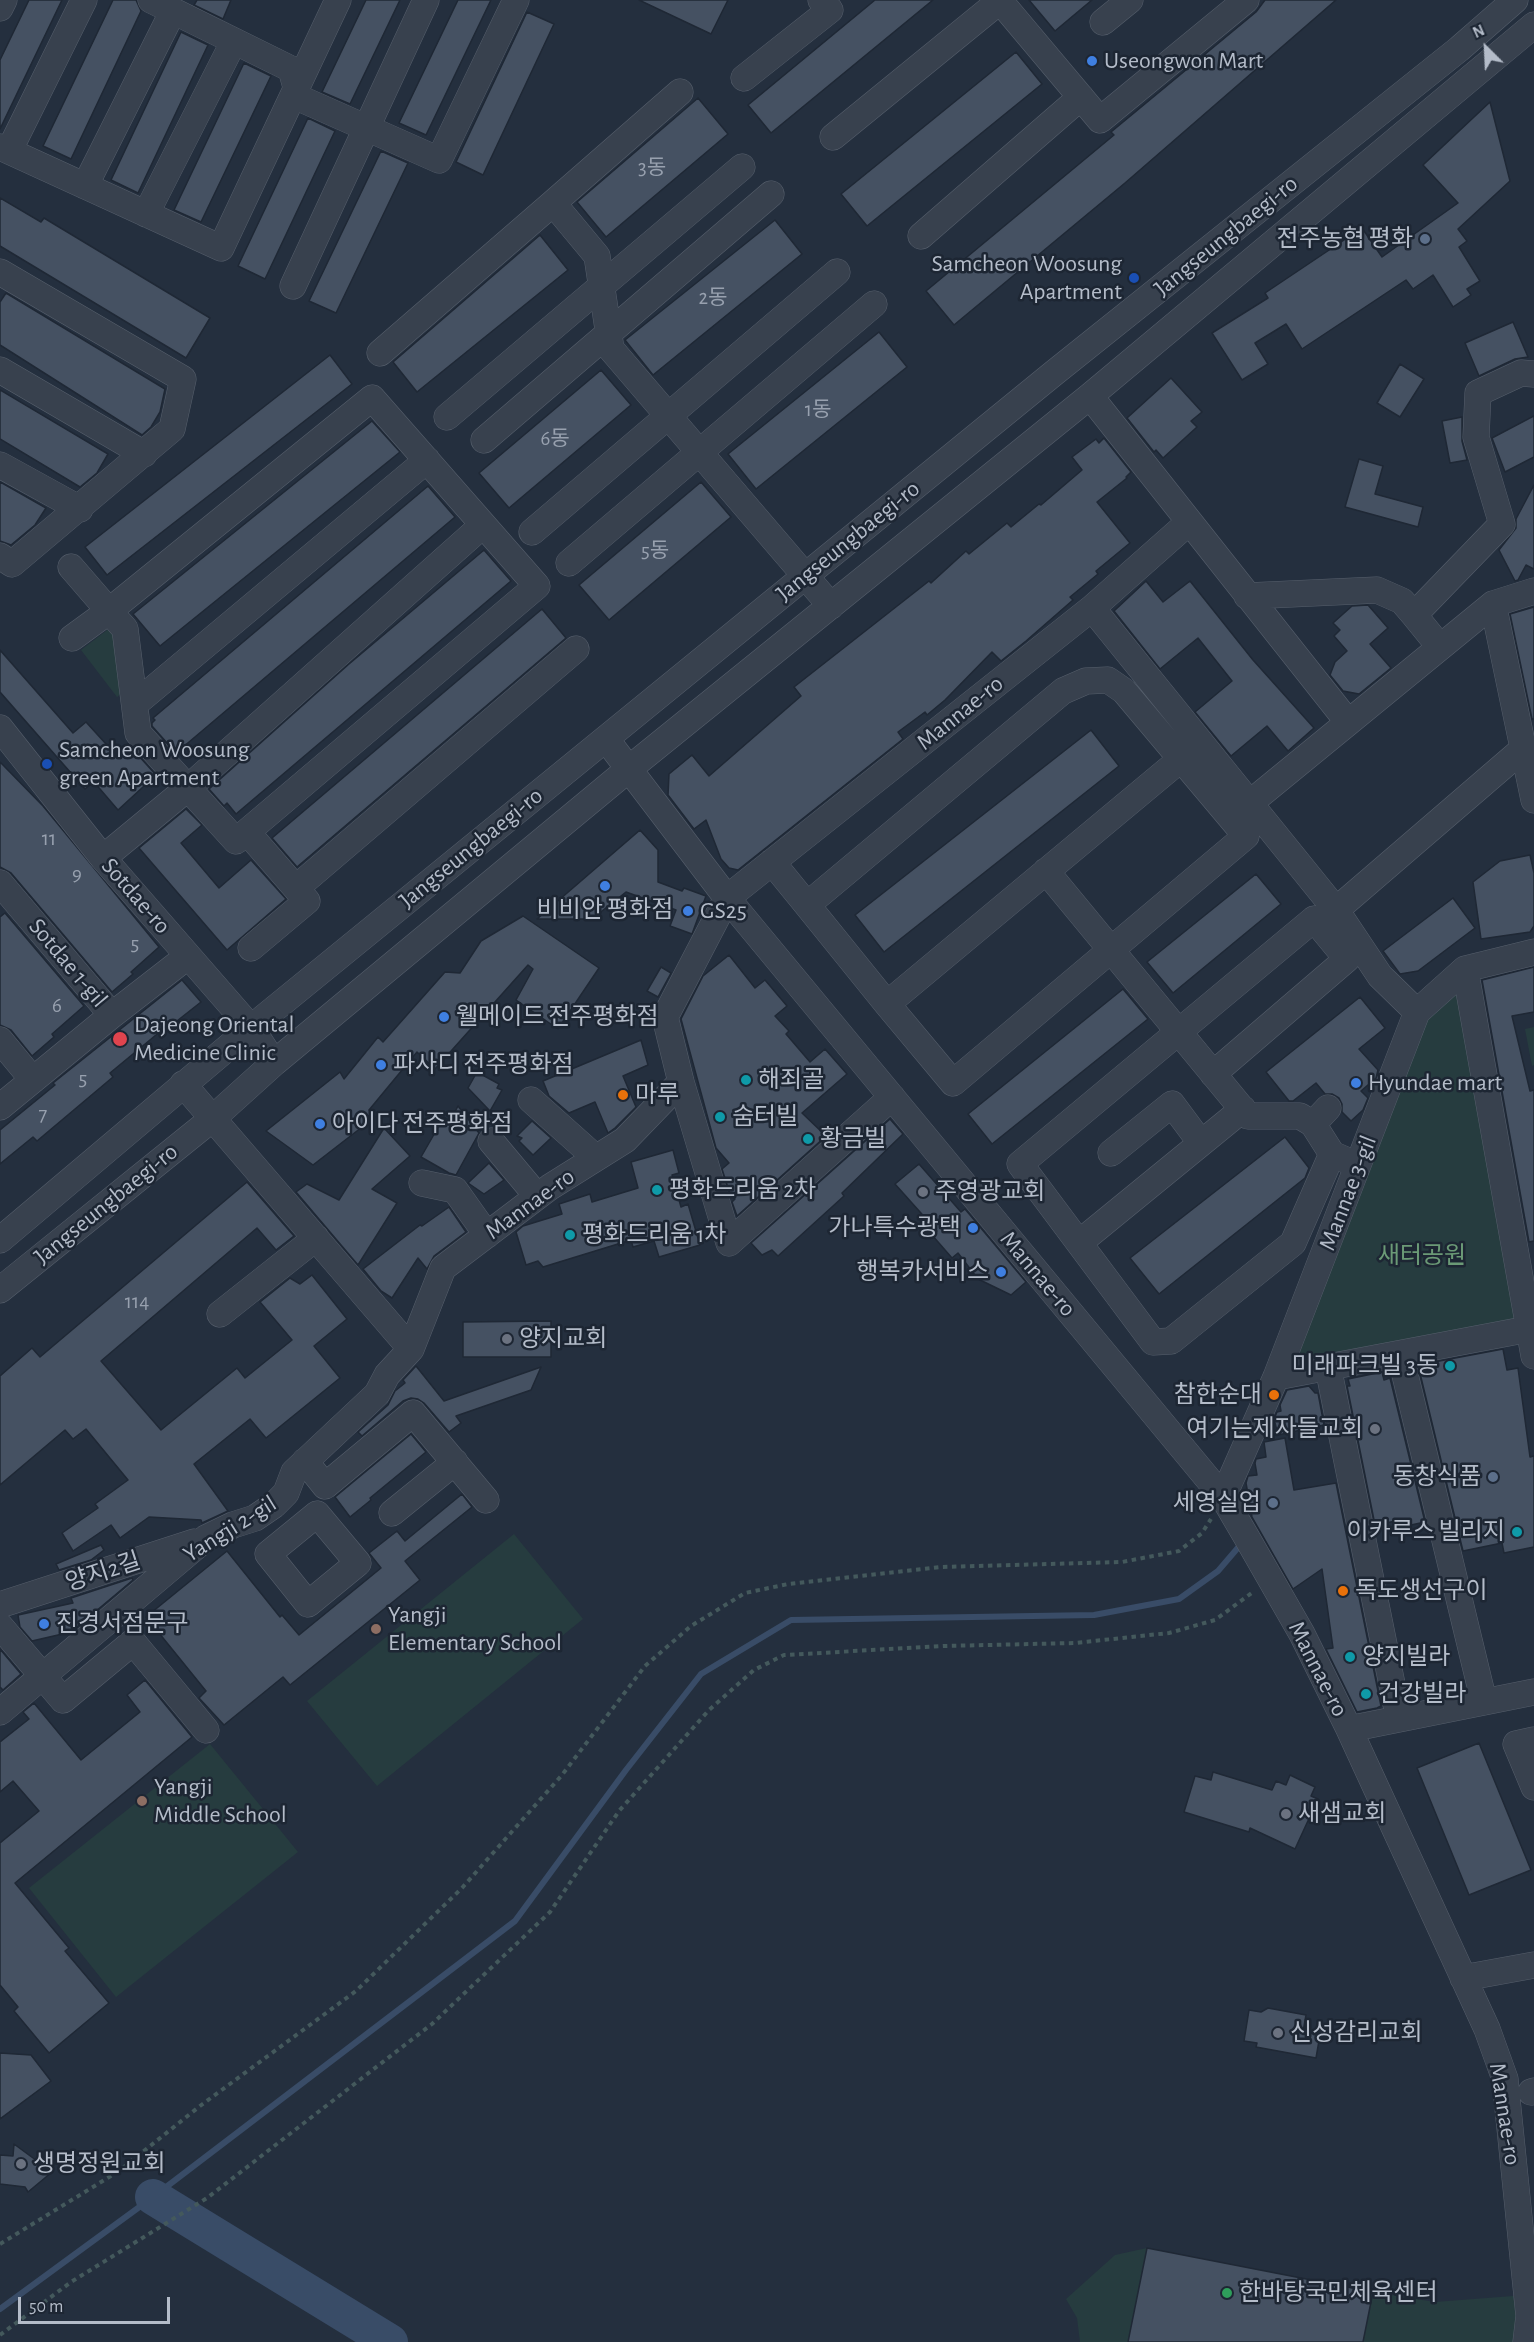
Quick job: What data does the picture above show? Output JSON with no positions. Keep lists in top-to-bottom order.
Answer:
{
  "streets": {
    "street": [
      "Jangseungbaegi-ro",
      "Mannae-ro",
      "Sotdae-ro",
      "Sotdae 1-gil",
      "Mannae 3-gil",
      "Yangji 2-gil",
      "양지2길"
    ]
  },
  "crossings": [
    ["Jangseungbaegi-ro", "Mannae-ro"],
    ["Jangseungbaegi-ro", "Sotdae-ro"],
    ["Mannae-ro", "Mannae 3-gil"],
    ["Mannae-ro", "Yangji 2-gil"],
    ["Sotdae-ro", "Sotdae 1-gil"],
    ["Yangji 2-gil", "양지2길"]
  ],
  "parks": ["새터공원"],
  "places": [
    "Useongwon Mart",
    "전주농협 평화",
    "Samcheon Woosung Apartment",
    "Samcheon Woosung green Apartment",
    "비비안 평화점",
    "GS25",
    "웰메이드 전주평화점",
    "Dajeong Oriental Medicine Clinic",
    "파사디 전주평화점",
    "해죄골",
    "Hyundae mart",
    "마루",
    "숨터빌",
    "아이다 전주평화점",
    "황금빌",
    "평화드리움 2차",
    "주영광교회",
    "가나특수광택",
    "평화드리움 1차",
    "행복카서비스",
    "양지교회",
    "미래파크빌 3동",
    "참한순대",
    "여기는제자들교회",
    "동창식품",
    "세영실업",
    "이카루스 빌리지",
    "독도생선구이",
    "진경서점문구",
    "Yangji Elementary School",
    "양지빌라",
    "건강빌라",
    "Yangji Middle School",
    "새샘교회",
    "신성감리교회",
    "생명정원교회",
    "한바탕국민체육센터"
  ],
  "house_numbers": [
    "3동",
    "2동",
    "1동",
    "6동",
    "5동",
    "11",
    "9",
    "5",
    "6",
    "5",
    "7",
    "114"
  ],
  "scale_bar": "50 m",
  "north": "top left"
}
